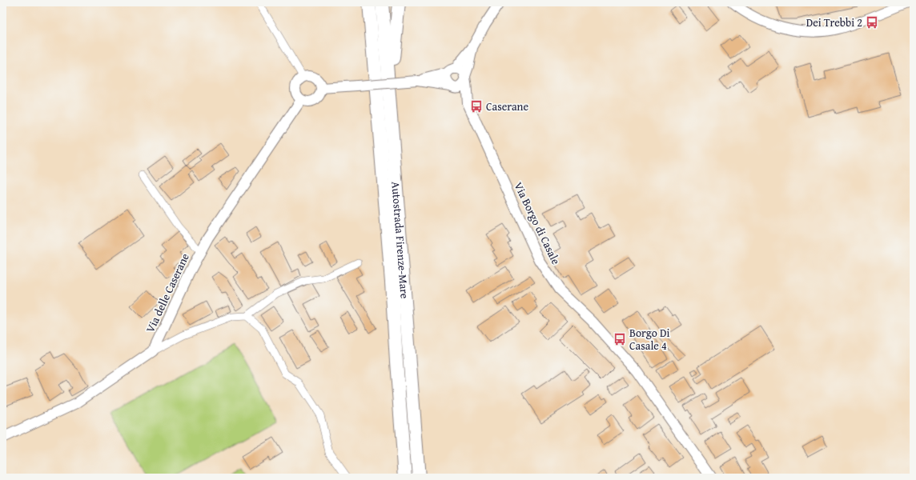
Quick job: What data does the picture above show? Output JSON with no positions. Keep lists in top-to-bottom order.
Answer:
{
  "streets": {
    "highway": ["Autostrada Firenze-Mare"],
    "street": ["Via Borgo di Casale", "Via delle Caserane"]
  },
  "places": {
    "bus stop": ["Dei Trebbi 2", "Caserane", "Borgo Di Casale 4"]
  }
}
